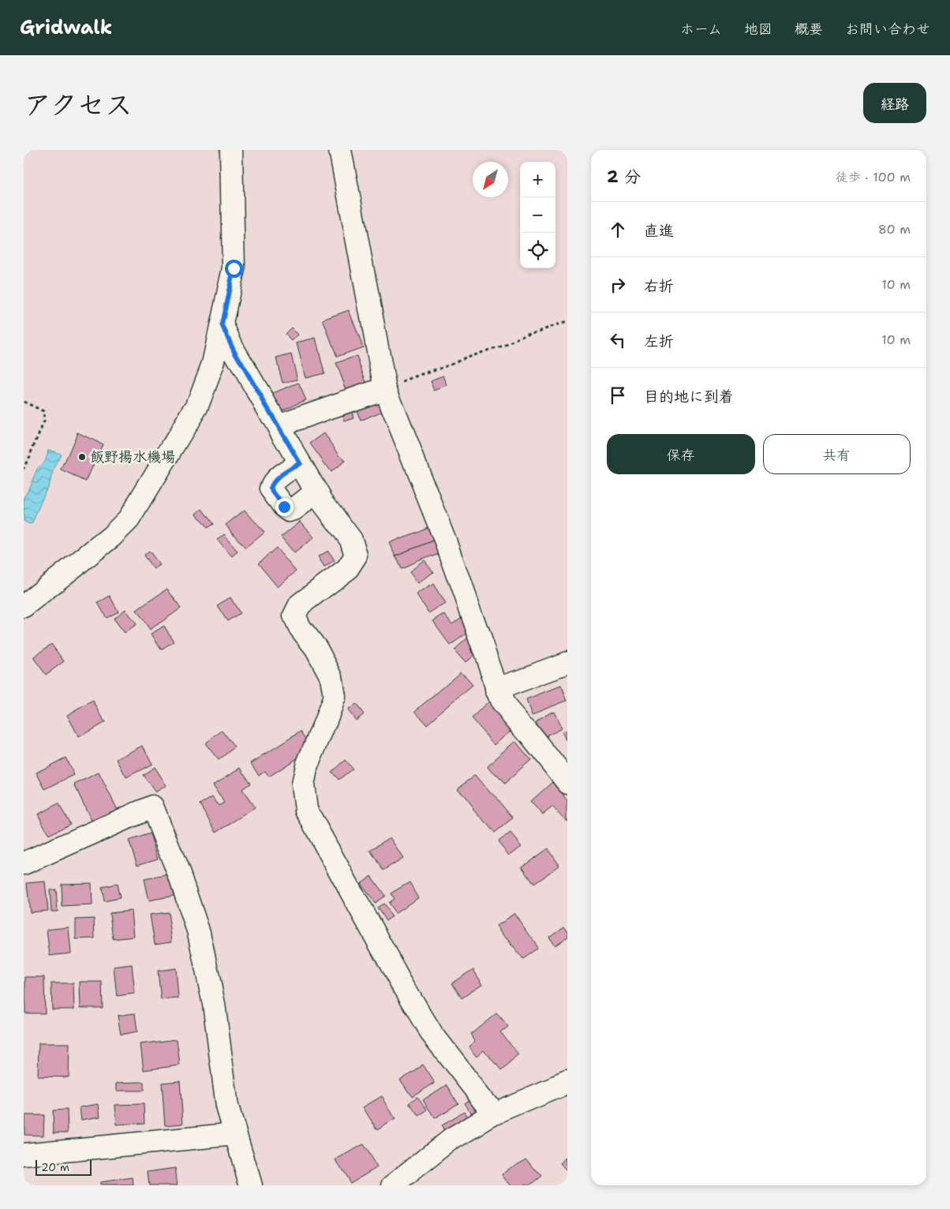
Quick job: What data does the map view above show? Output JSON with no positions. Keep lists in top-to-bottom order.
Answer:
{
  "places": ["飯野揚水機場"],
  "scale_bar": "20 m",
  "north": "bottom left",
  "page": {
    "header": "Gridwalk",
    "nav": [
      "ホーム",
      "地図",
      "概要",
      "お問い合わせ"
    ],
    "title": "アクセス",
    "buttons": [
      "経路",
      ["保存", "共有"]
    ],
    "heading": ["2 分", "徒歩 · 100 m"],
    "map_buttons": ["+", "−"],
    "list": [
      ["直進", "80 m"],
      ["右折", "10 m"],
      ["左折", "10 m"],
      "目的地に到着"
    ],
    "scale": "20 m"
  }
}
